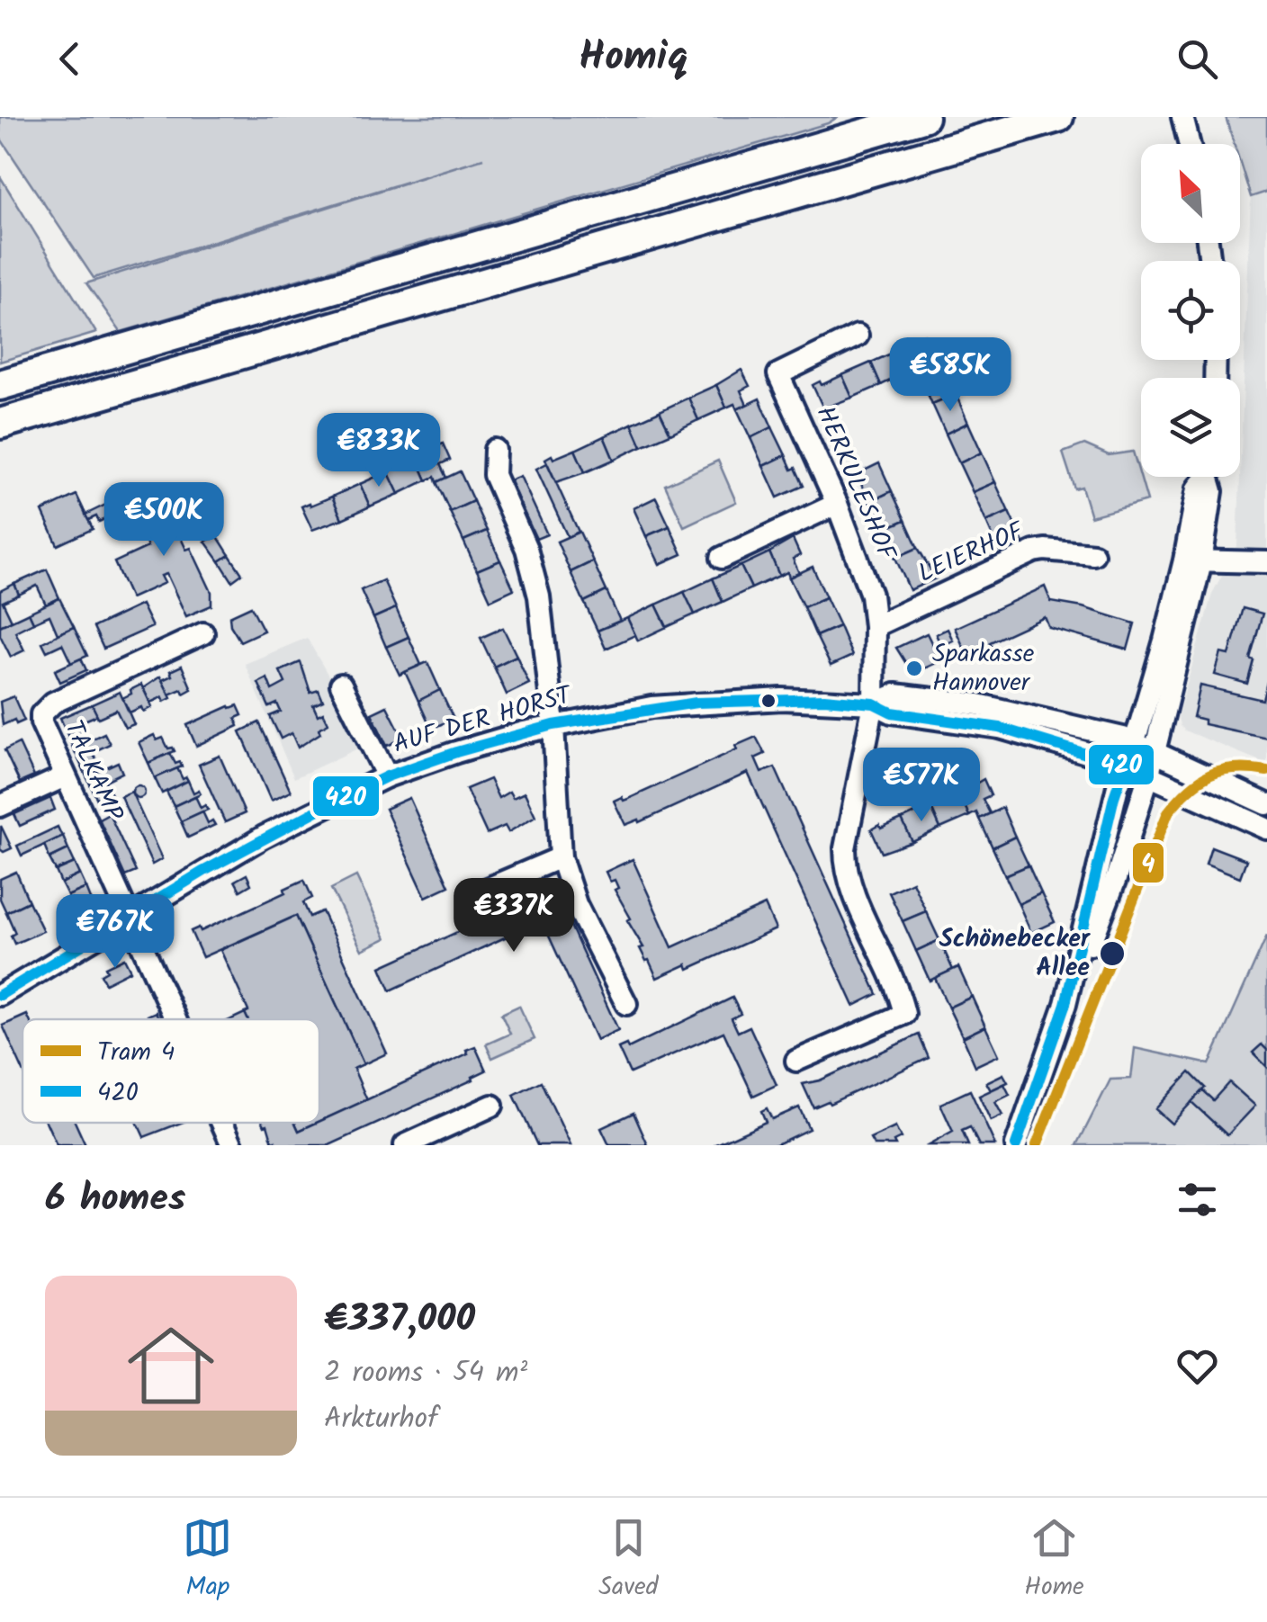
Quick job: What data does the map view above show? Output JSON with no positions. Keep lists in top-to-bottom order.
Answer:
{
  "streets": {
    "street": [
      "HERKULESHOF",
      "LEIERHOF",
      "AUF DER HORST",
      "TALKAMP"
    ]
  },
  "crossings": [
    ["HERKULESHOF", "LEIERHOF"],
    ["HERKULESHOF", "AUF DER HORST"],
    ["AUF DER HORST", "TALKAMP"]
  ],
  "places": ["Sparkasse Hannover", "Schönebecker Allee"],
  "lines": ["transit line 420", "tram line 4"],
  "legend": ["Tram 4", "420"],
  "north": "top left",
  "page": {
    "header": "Homiq",
    "price": [
      "€585K",
      "€833K",
      "€500K",
      "€577K",
      "€337K",
      "€767K"
    ],
    "heading": "6 homes",
    "list": [
      {
        "name": "€337,000",
        "note": "2 rooms · 54 m² · Arkturhof"
      }
    ],
    "tabs": ["Map", "Saved", "Home"]
  }
}
